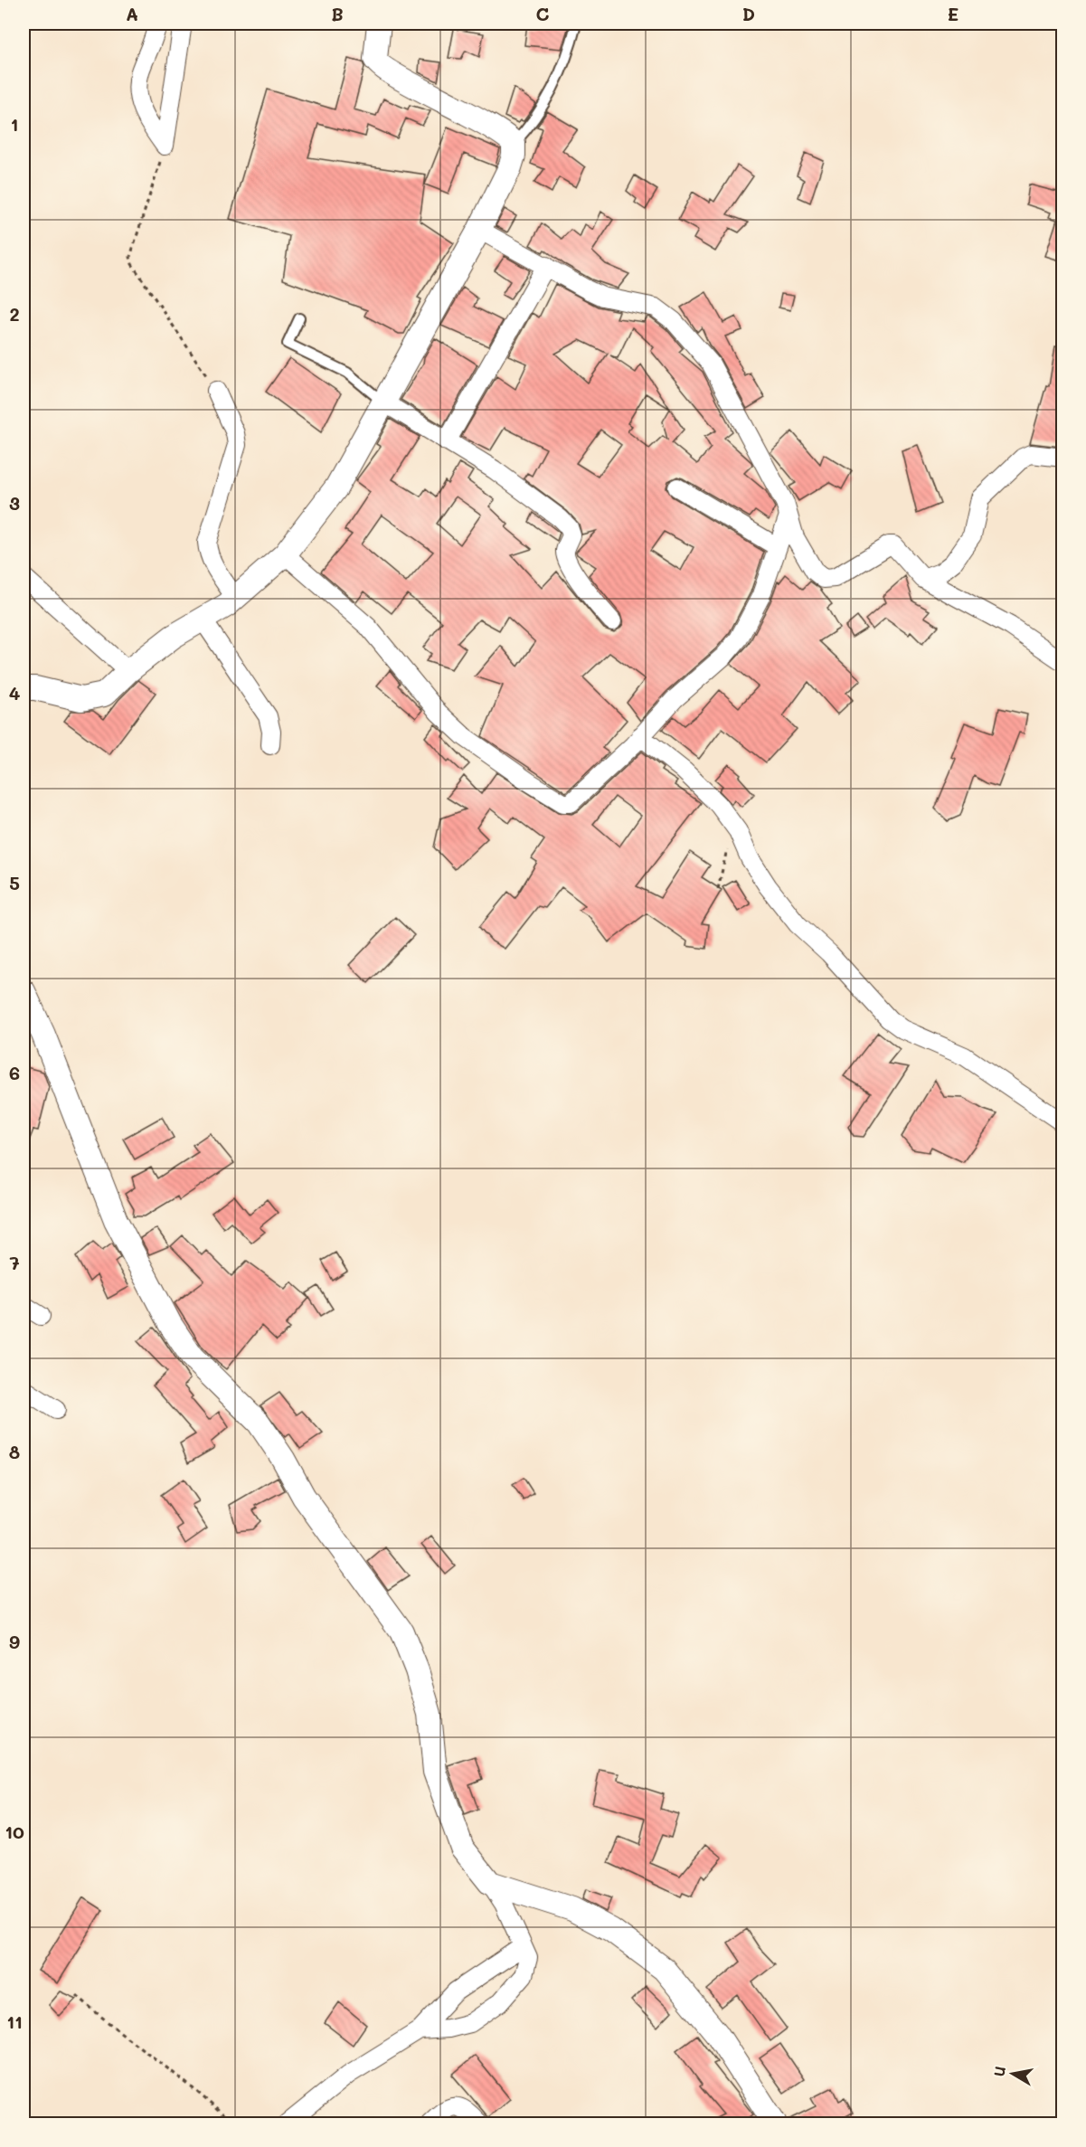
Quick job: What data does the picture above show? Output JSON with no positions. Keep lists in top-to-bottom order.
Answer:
{
  "north": "left",
  "grid": {
    "columns": [
      "A",
      "B",
      "C",
      "D",
      "E"
    ],
    "rows": [
      "1",
      "2",
      "3",
      "4",
      "5",
      "6",
      "7",
      "8",
      "9",
      "10",
      "11"
    ]
  }
}
